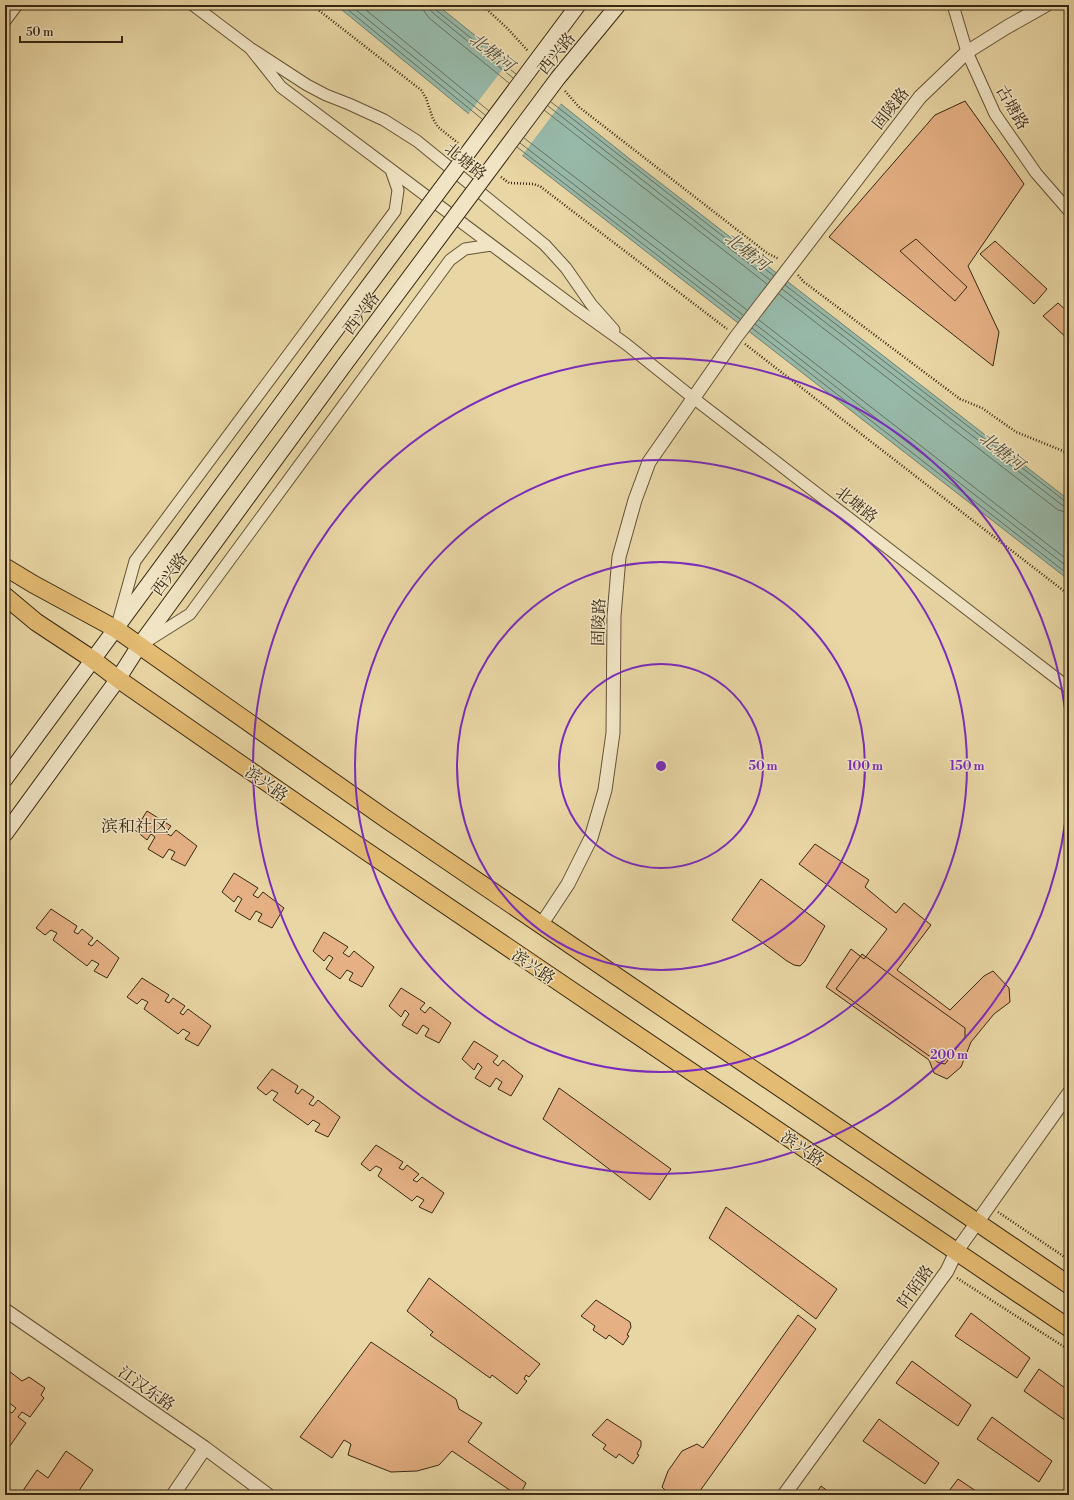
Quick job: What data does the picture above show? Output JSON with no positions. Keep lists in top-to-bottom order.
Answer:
{
  "streets": {
    "main road": ["西兴路", "滨兴路"],
    "street": [
      "古塘路",
      "固陵路",
      "北塘路",
      "阡陌路",
      "江汉东路"
    ]
  },
  "crossings": [
    ["西兴路", "北塘路"],
    ["西兴路", "滨兴路"],
    ["古塘路", "固陵路"],
    ["固陵路", "北塘路"],
    ["滨兴路", "阡陌路"]
  ],
  "districts": ["滨和社区"],
  "water": ["北塘河"],
  "scale_bar": "50 m",
  "rings": [
    "50 m",
    "100 m",
    "150 m",
    "200 m"
  ]
}
